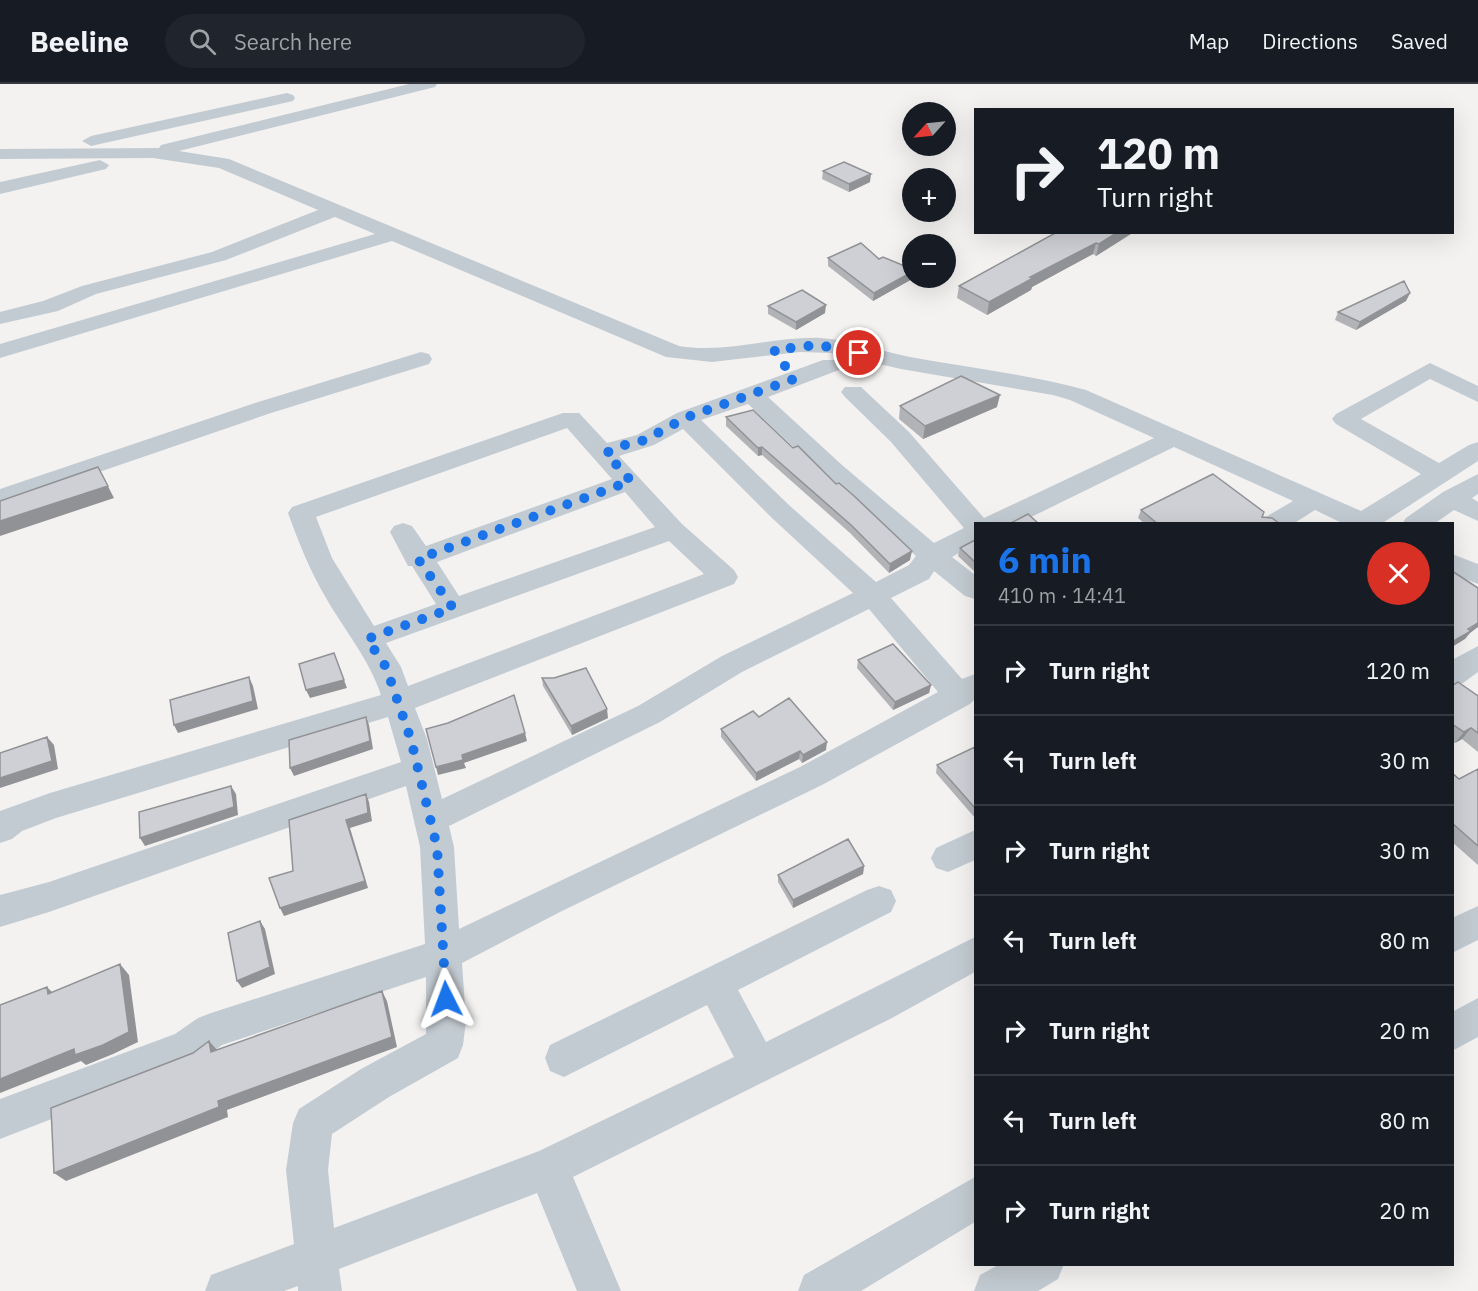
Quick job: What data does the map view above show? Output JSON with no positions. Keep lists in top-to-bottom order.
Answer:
{
  "north": "bottom left",
  "page": {
    "header": "Beeline",
    "search": "Search here",
    "nav": ["Map", "Directions", "Saved"],
    "map_buttons": ["+", "−"],
    "turn": ["120 m", "Turn right"],
    "heading": ["6 min", "410 m · 14:41"],
    "list": [
      {
        "name": "Turn right",
        "value": "120 m"
      },
      {
        "name": "Turn left",
        "value": "30 m"
      },
      {
        "name": "Turn right",
        "value": "30 m"
      },
      {
        "name": "Turn left",
        "value": "80 m"
      },
      {
        "name": "Turn right",
        "value": "20 m"
      },
      {
        "name": "Turn left",
        "value": "80 m"
      },
      {
        "name": "Turn right",
        "value": "20 m"
      }
    ]
  }
}
